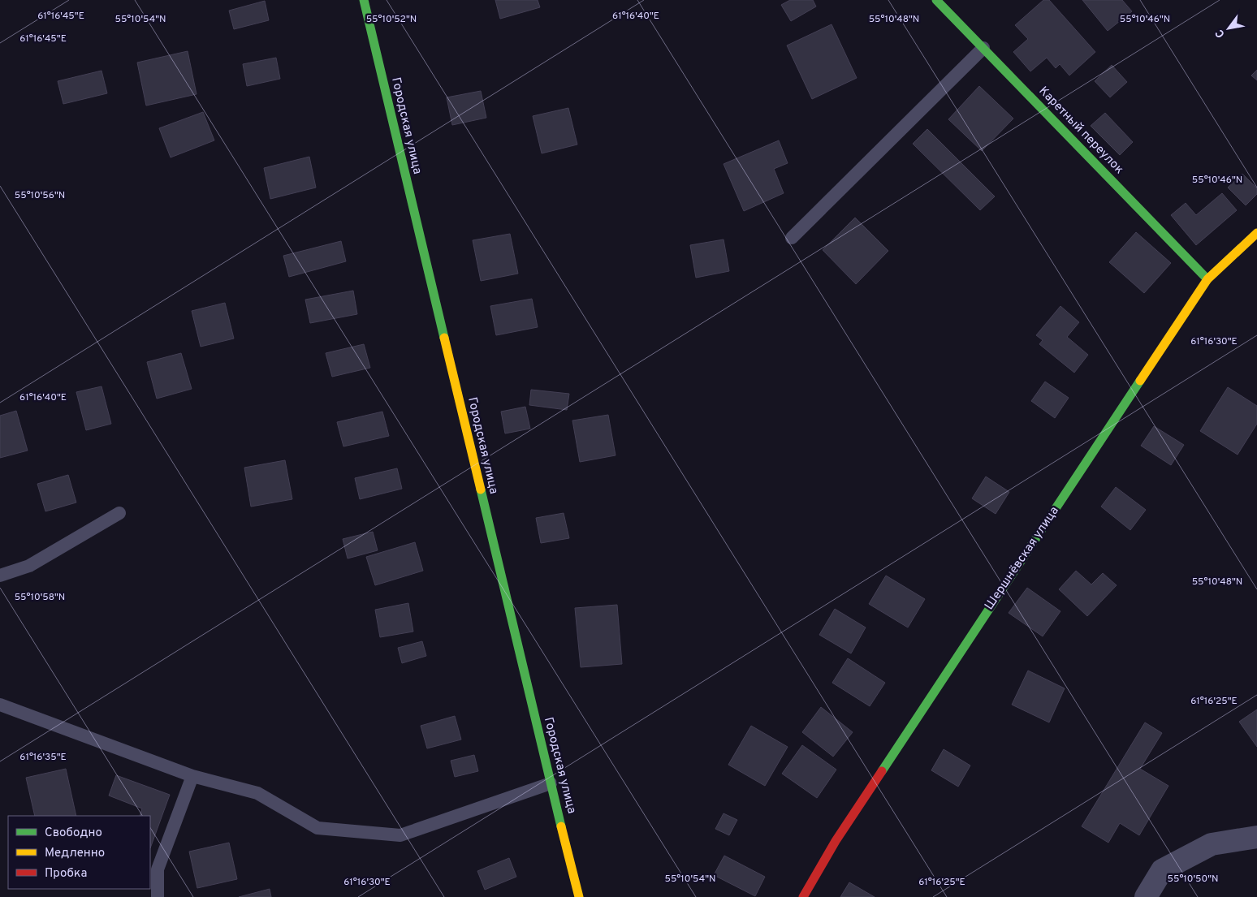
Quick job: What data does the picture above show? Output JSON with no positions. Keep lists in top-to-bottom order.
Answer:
{
  "streets": {
    "street": ["Городская улица", "Каретный переулок", "Шершнёвская улица"]
  },
  "crossings": [
    ["Каретный переулок", "Шершнёвская улица"]
  ],
  "legend": ["Свободно", "Медленно", "Пробка"],
  "north": "bottom left",
  "coordinates": [
    "61°16'40\"E",
    "61°16'45\"E",
    "55°10'54\"N",
    "55°10'52\"N",
    "55°10'48\"N",
    "55°10'46\"N",
    "55°10'56\"N",
    "61°16'30\"E",
    "55°10'58\"N",
    "61°16'25\"E",
    "61°16'35\"E",
    "55°10'50\"N"
  ]
}
